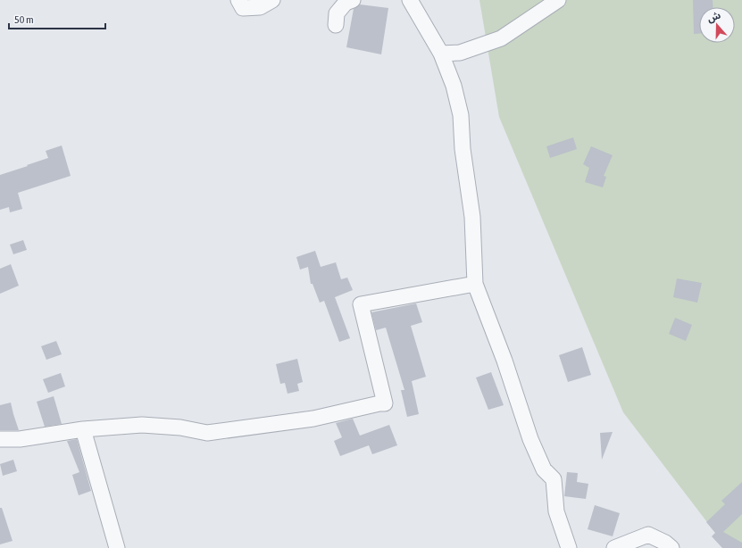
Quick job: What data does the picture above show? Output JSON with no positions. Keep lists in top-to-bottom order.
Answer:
{
  "scale_bar": "50 m",
  "north": "top"
}
